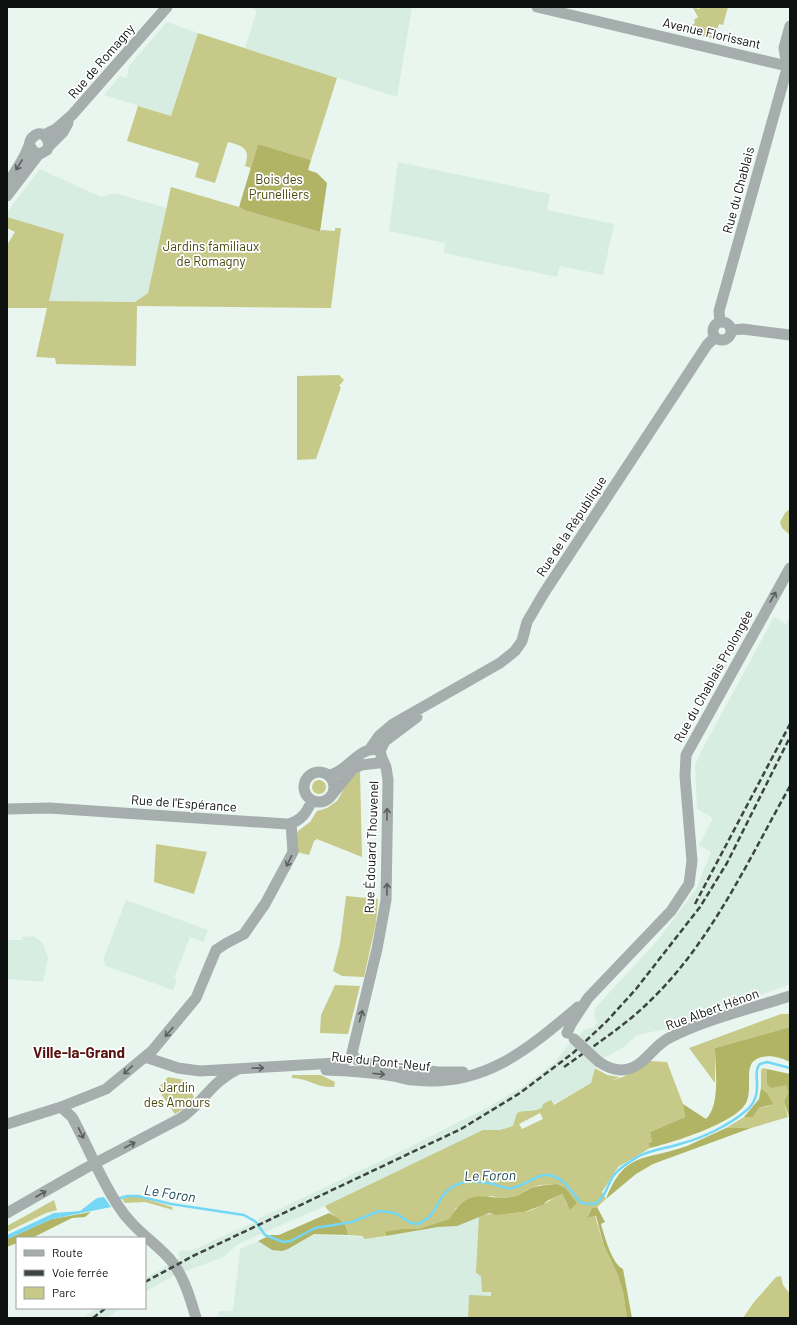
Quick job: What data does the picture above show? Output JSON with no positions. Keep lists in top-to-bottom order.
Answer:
{
  "streets": {
    "street": [
      "Avenue Florissant",
      "Rue de Romagny",
      "Rue du Chablais",
      "Rue de la République",
      "Rue du Chablais Prolongée",
      "Rue de l'Espérance",
      "Rue Édouard Thouvenel",
      "Rue Albert Hénon",
      "Rue du Pont-Neuf"
    ]
  },
  "crossings": [
    ["Avenue Florissant", "Rue du Chablais"],
    ["Rue du Chablais", "Rue de la République"],
    ["Rue de la République", "Rue Édouard Thouvenel"],
    ["Rue du Chablais Prolongée", "Rue Albert Hénon"],
    ["Rue du Chablais Prolongée", "Rue du Pont-Neuf"],
    ["Rue Édouard Thouvenel", "Rue du Pont-Neuf"]
  ],
  "one_way": ["Rue du Chablais Prolongée", "Rue Édouard Thouvenel"],
  "districts": ["Ville-la-Grand"],
  "water": ["Le Foron"],
  "parks": ["Bois des Prunelliers", "Jardins familiaux de Romagny", "Jardin des Amours"],
  "legend": ["Route", "Voie ferrée", "Parc"]
}
